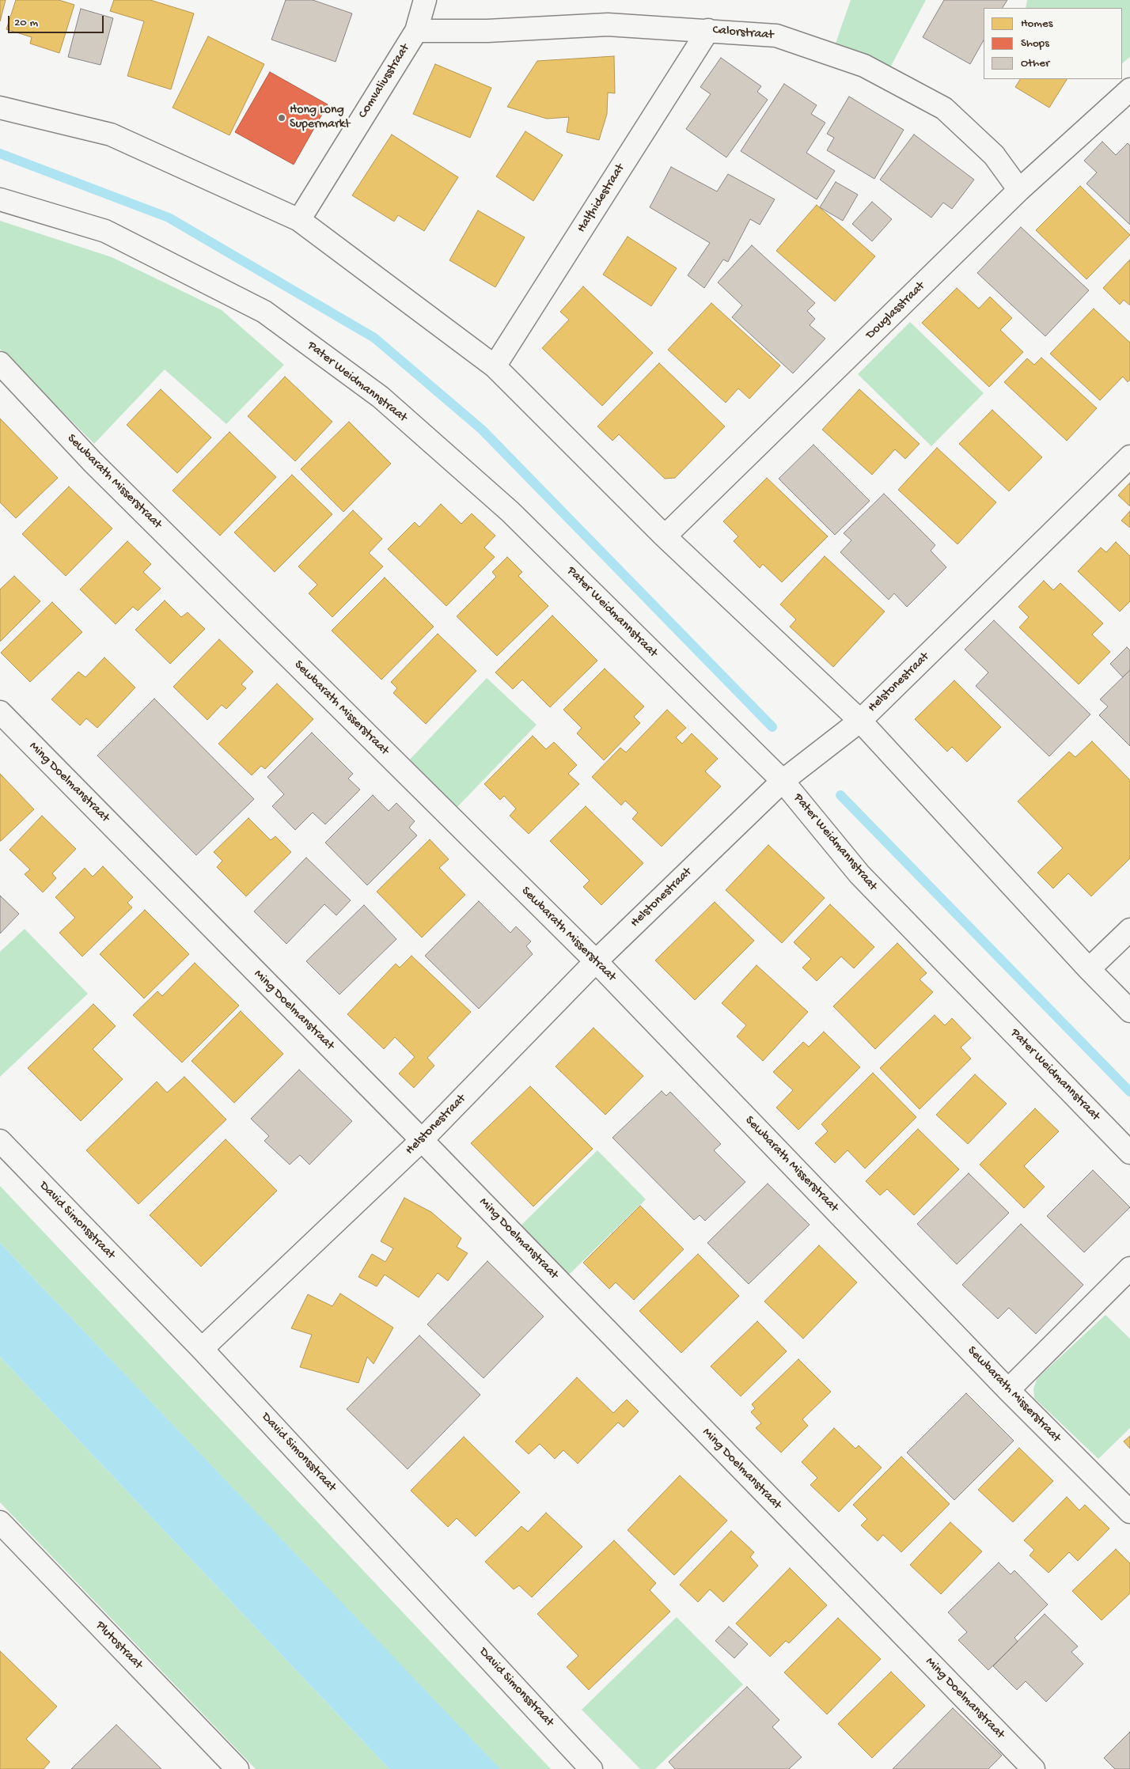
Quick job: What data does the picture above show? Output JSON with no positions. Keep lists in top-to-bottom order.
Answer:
{
  "streets": {
    "street": [
      "Calorstraat",
      "Comvaliusstraat",
      "Halfhidestraat",
      "Douglasstraat",
      "Pater Weidmannstraat",
      "Sewbarath Misserstraat",
      "Helstonestraat",
      "Ming Doelmanstraat",
      "David Simonsstraat",
      "Plutostraat"
    ]
  },
  "crossings": [
    ["Calorstraat", "Comvaliusstraat"],
    ["Calorstraat", "Halfhidestraat"],
    ["Calorstraat", "Douglasstraat"],
    ["Pater Weidmannstraat", "Helstonestraat"],
    ["Sewbarath Misserstraat", "Helstonestraat"],
    ["Helstonestraat", "Ming Doelmanstraat"],
    ["Helstonestraat", "David Simonsstraat"]
  ],
  "places": ["Hong Long Supermarkt"],
  "legend": ["Homes", "Shops", "Other"],
  "scale_bar": "20 m"
}
